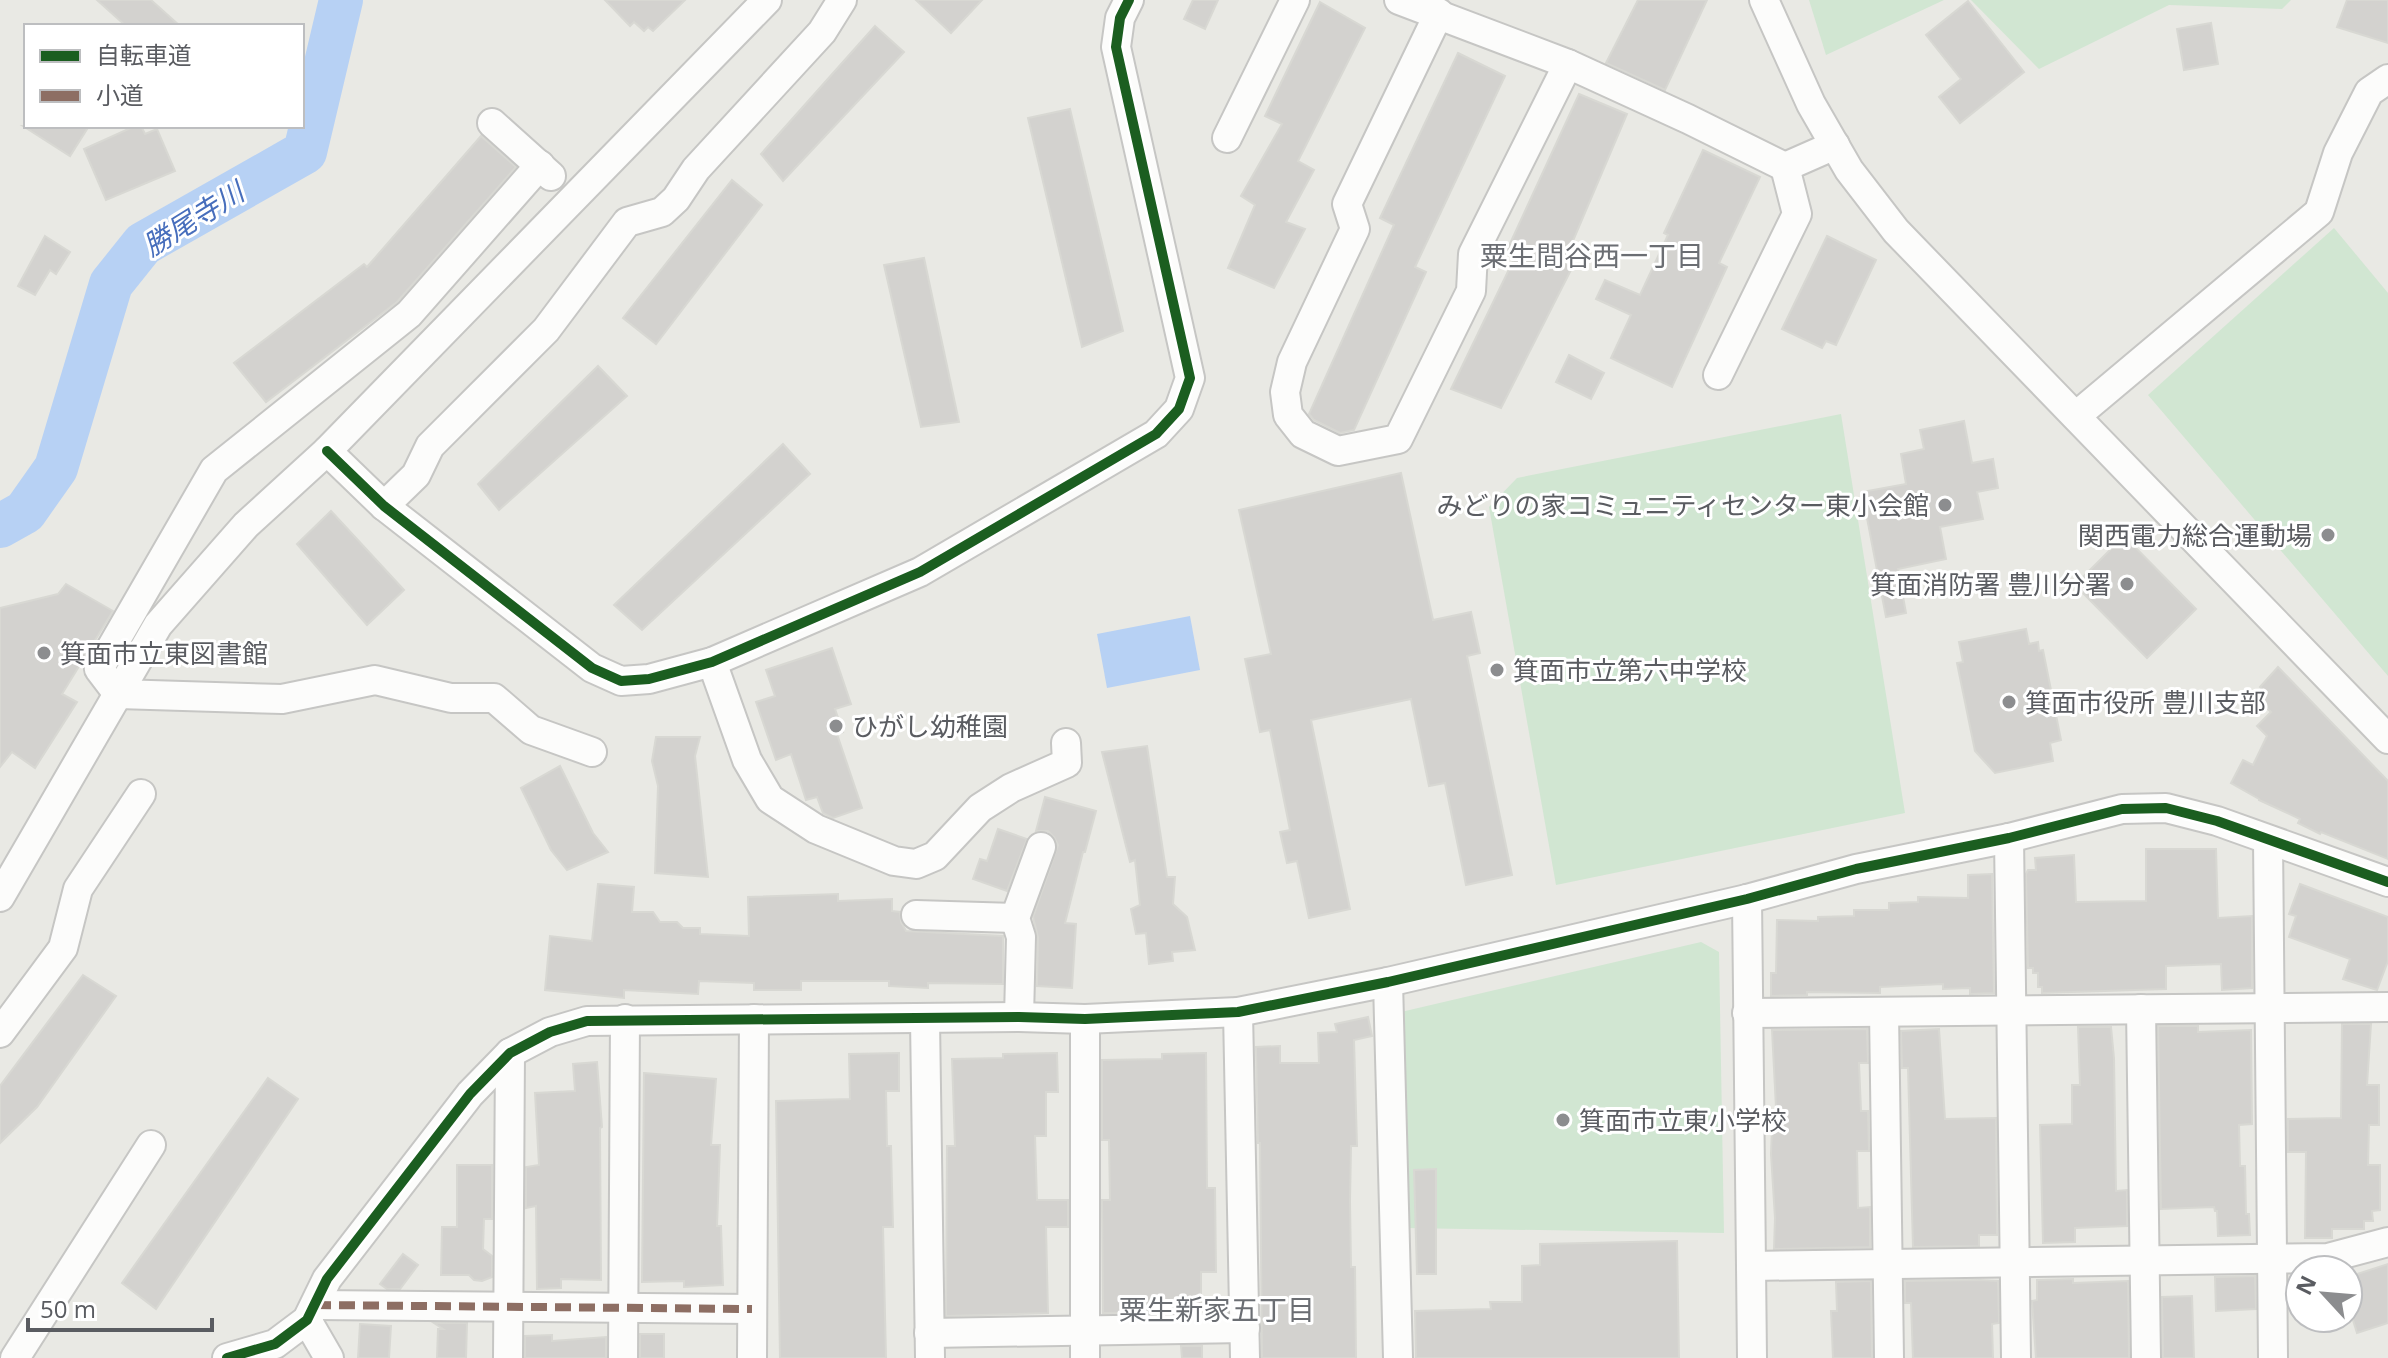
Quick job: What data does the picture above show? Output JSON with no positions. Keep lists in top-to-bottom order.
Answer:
{
  "districts": ["粟生間谷西一丁目", "粟生新家五丁目"],
  "water": ["勝尾寺川"],
  "places": [
    "みどりの家コミュニティセンター東小会館",
    "関西電力総合運動場",
    "箕面消防署 豊川分署",
    "箕面市立東図書館",
    "箕面市立第六中学校",
    "箕面市役所 豊川支部",
    "ひがし幼稚園",
    "箕面市立東小学校"
  ],
  "legend": ["自転車道", "小道"],
  "scale_bar": "50 m",
  "north": "top left"
}
